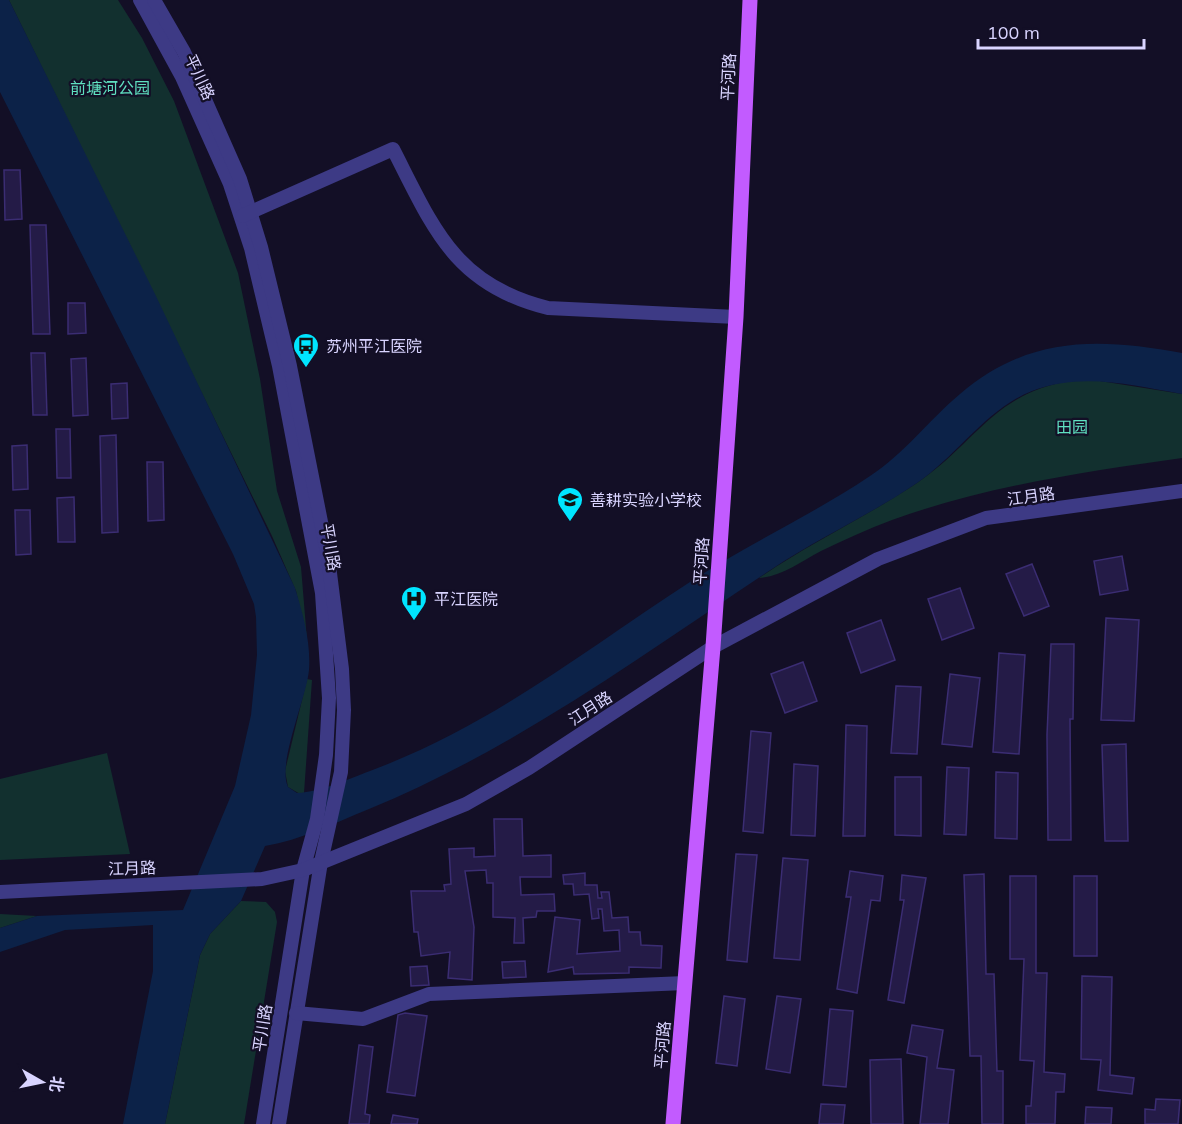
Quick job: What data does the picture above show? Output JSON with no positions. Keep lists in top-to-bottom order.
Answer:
{
  "streets": {
    "main road": ["平河路"],
    "street": ["平川路", "江月路"]
  },
  "crossings": [
    ["平川路", "江月路"],
    ["平河路", "江月路"]
  ],
  "parks": ["前塘河公园", "田园"],
  "places": {
    "bus stop": ["苏州平江医院"],
    "school or university": ["善耕实验小学校"],
    "hospital": ["平江医院"]
  },
  "scale_bar": "100 m",
  "north": "right"
}
